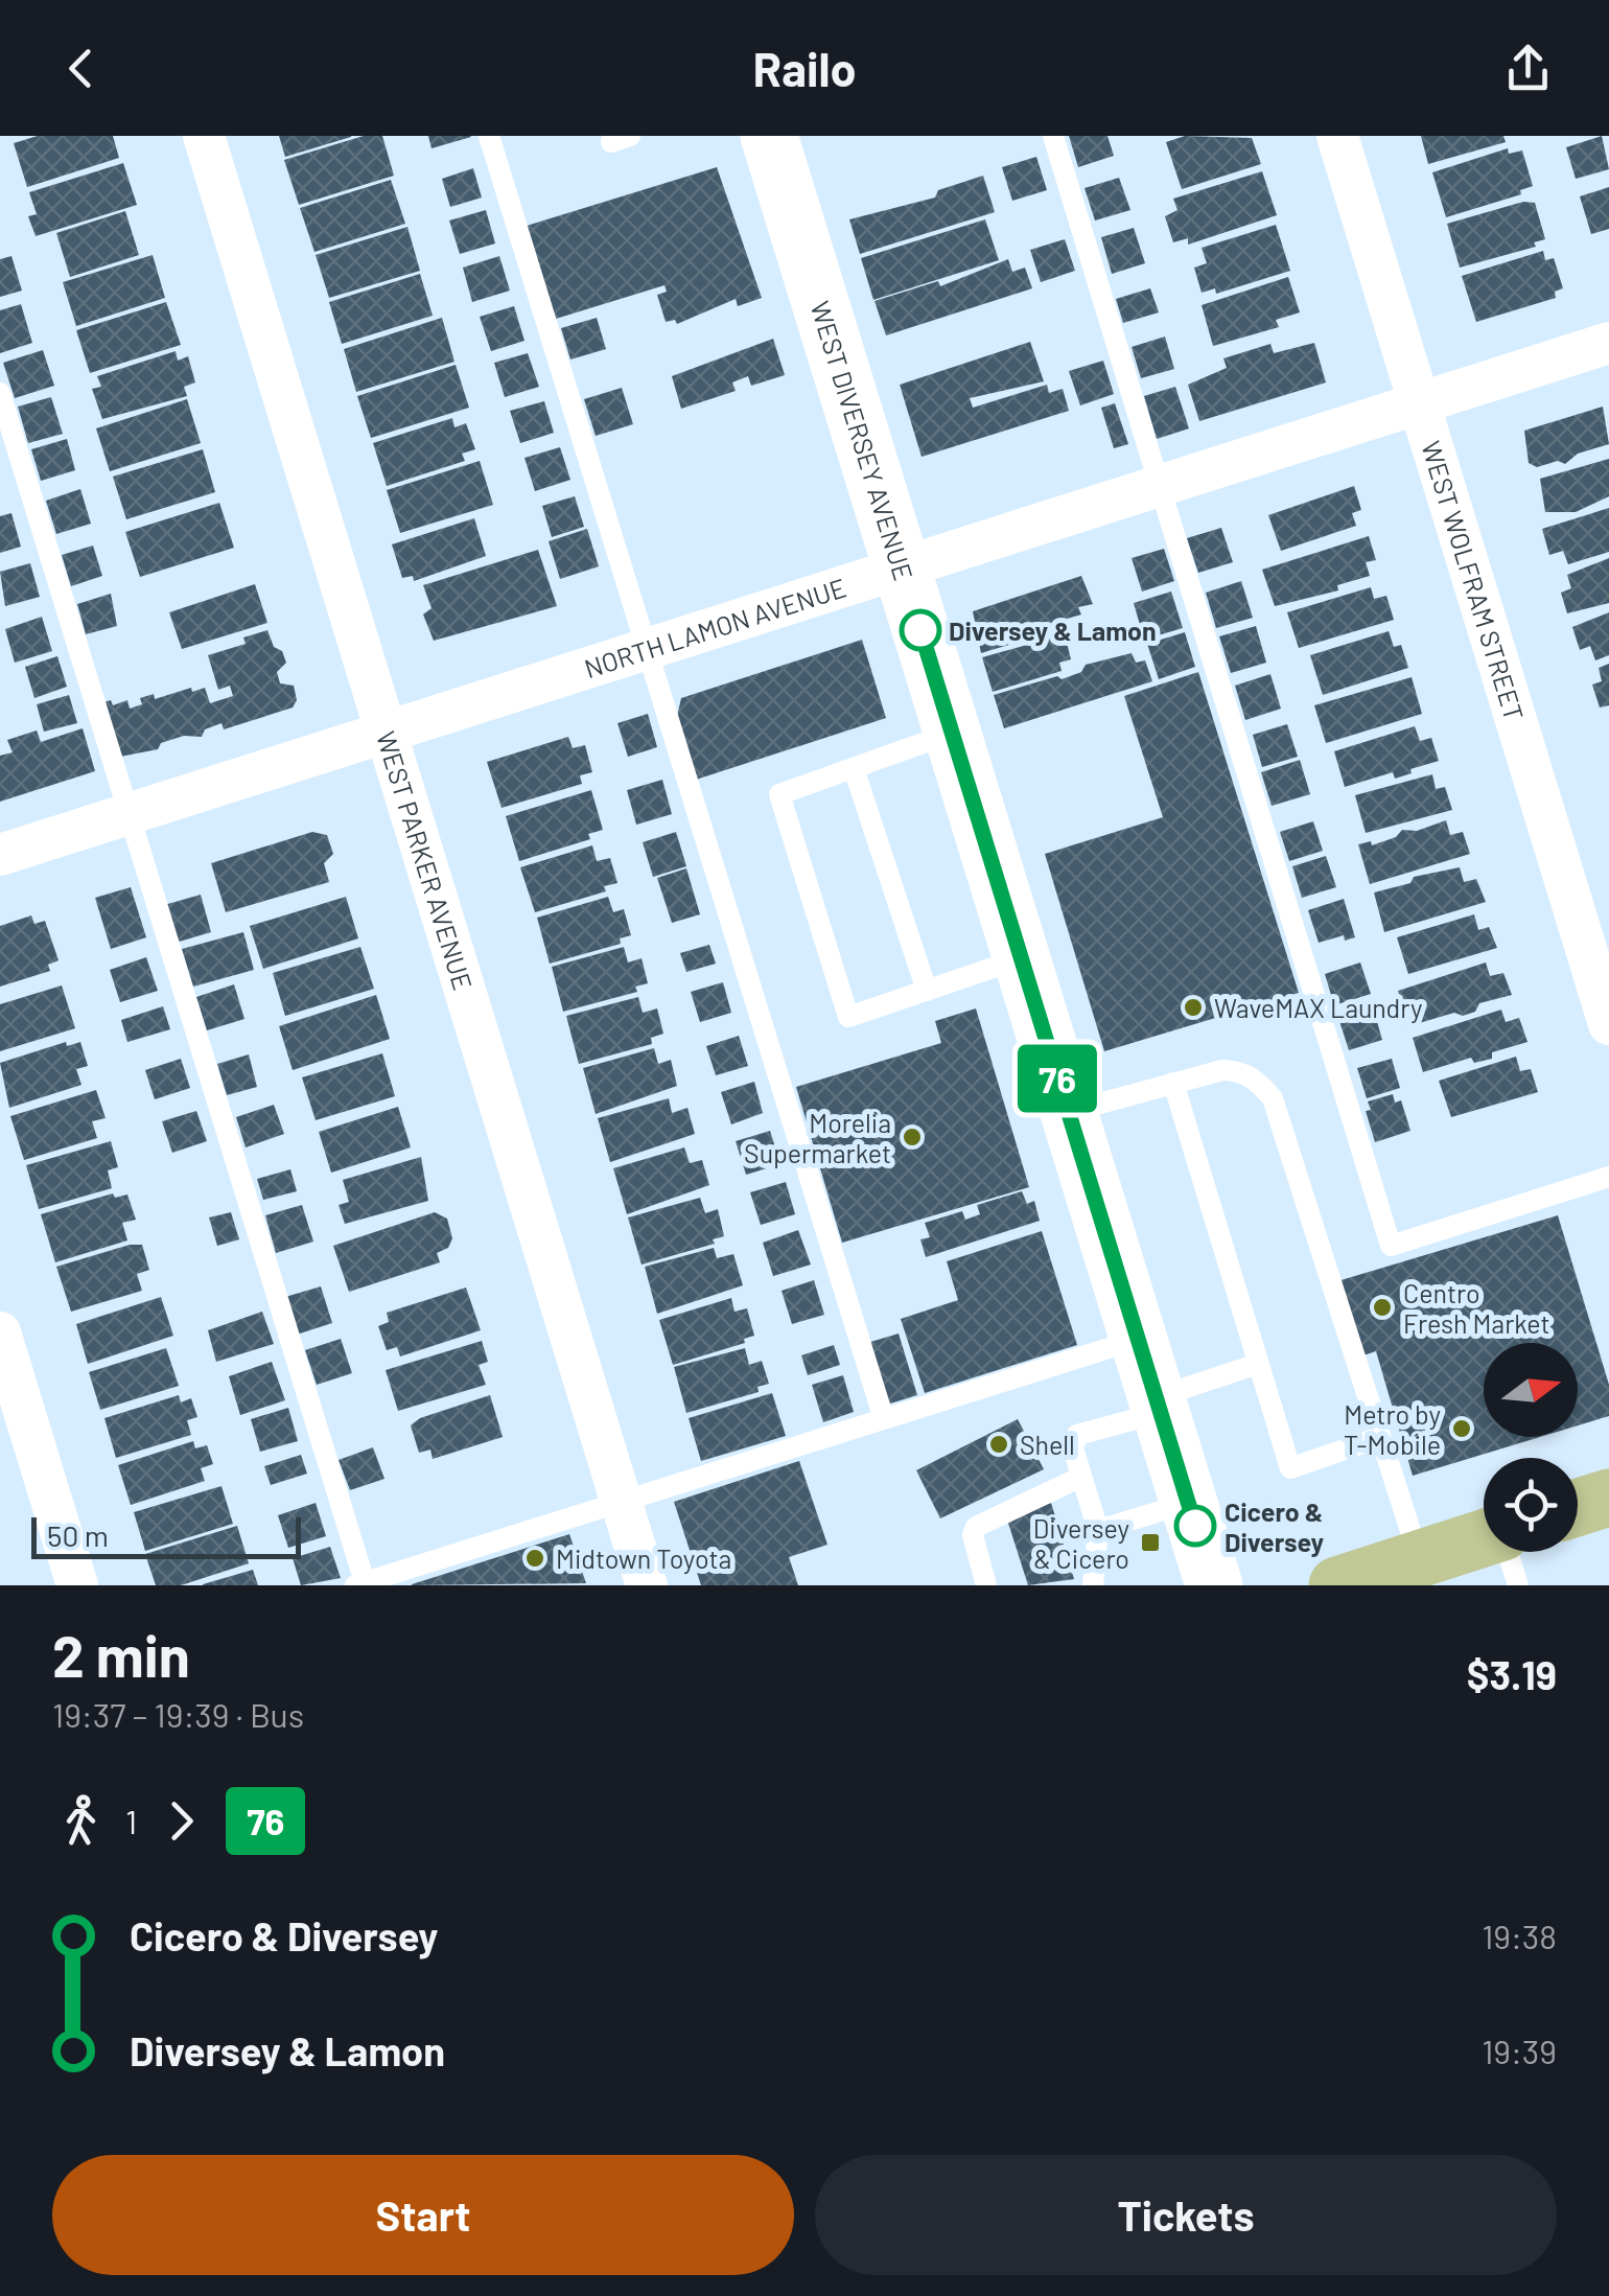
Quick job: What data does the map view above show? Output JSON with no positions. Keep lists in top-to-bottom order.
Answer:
{
  "streets": {
    "main road": ["WEST DIVERSEY AVENUE"],
    "street": ["WEST WOLFRAM STREET", "NORTH LAMON AVENUE", "WEST PARKER AVENUE"]
  },
  "crossings": [
    ["WEST DIVERSEY AVENUE", "NORTH LAMON AVENUE"],
    ["WEST WOLFRAM STREET", "NORTH LAMON AVENUE"],
    ["NORTH LAMON AVENUE", "WEST PARKER AVENUE"]
  ],
  "places": {
    "other": [
      "Diversey & Lamon",
      "WaveMAX Laundry",
      "Morelia Supermarket",
      "Centro Fresh Market",
      "Metro by T-Mobile",
      "Shell",
      "Cicero & Diversey",
      "Midtown Toyota"
    ],
    "transit": ["Diversey & Cicero"]
  },
  "lines": ["bus line 76"],
  "scale_bar": "50 m",
  "north": "right",
  "page": {
    "header": "Railo",
    "on_map": "76",
    "scale": "50 m",
    "heading": ["2 min", "19:37 – 19:39 · Bus", "$3.19"],
    "legs": ["1", "76"],
    "list": [
      {
        "name": "Cicero & Diversey",
        "value": "19:38"
      },
      {
        "name": "Diversey & Lamon",
        "value": "19:39"
      }
    ],
    "buttons": ["Start", "Tickets"]
  }
}
